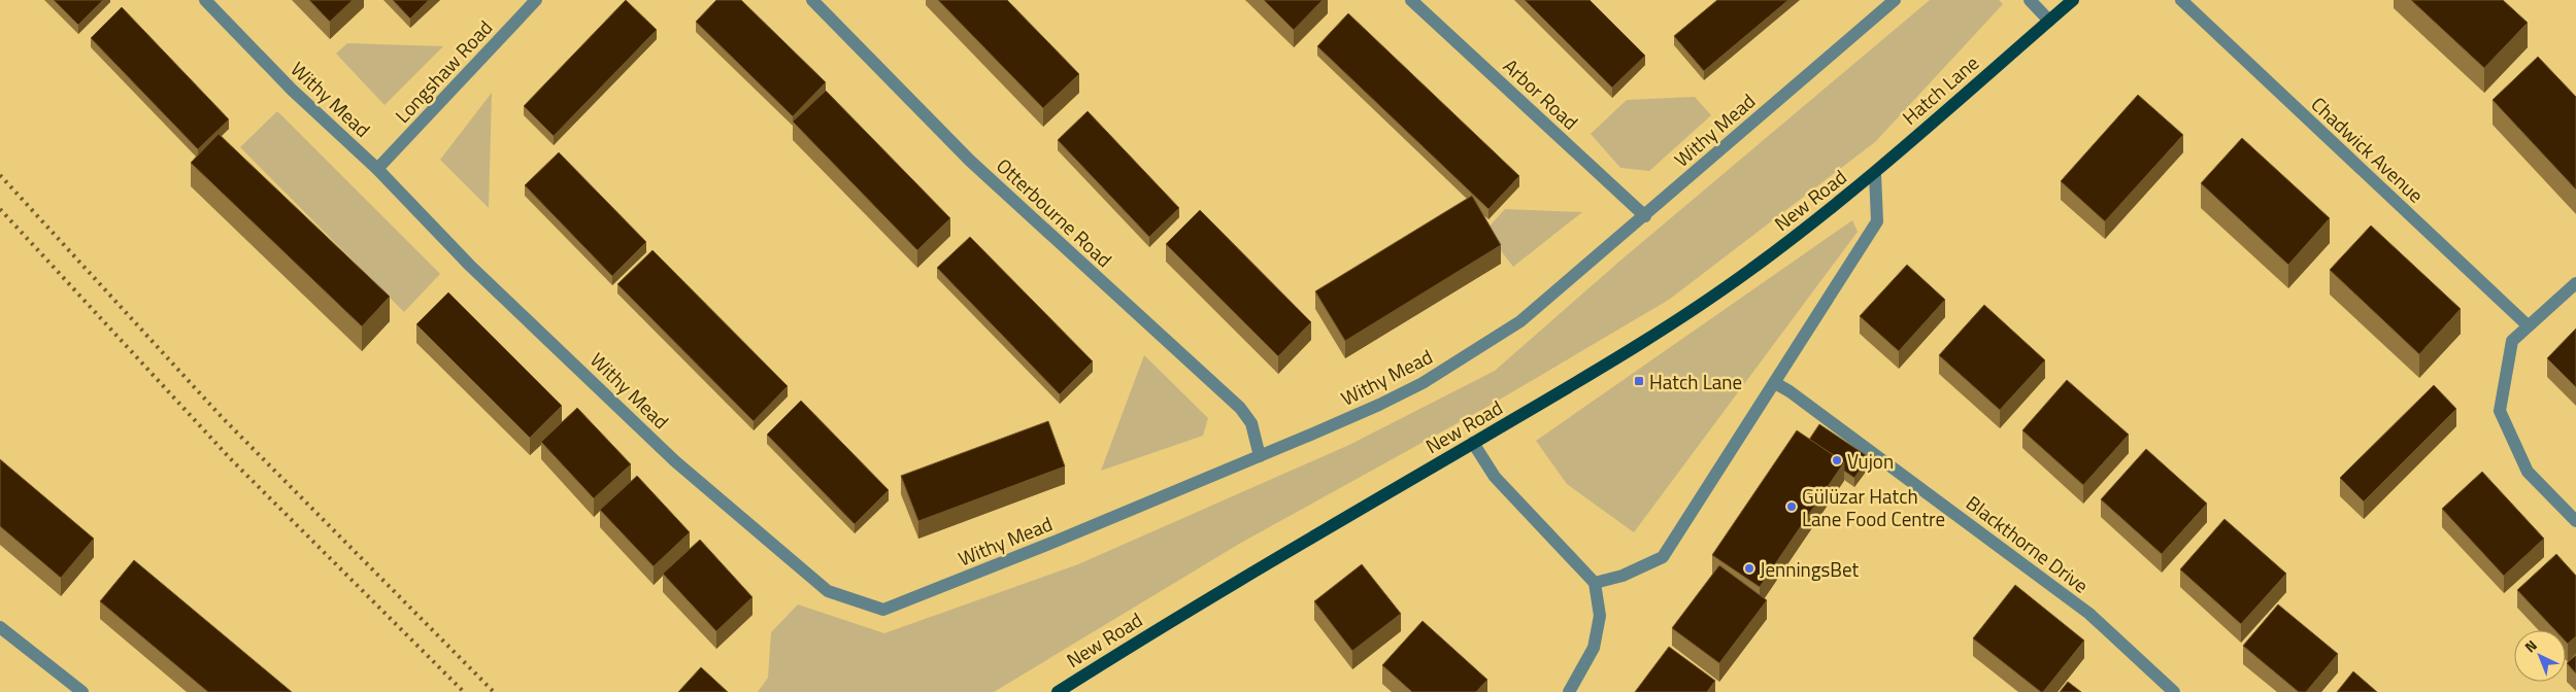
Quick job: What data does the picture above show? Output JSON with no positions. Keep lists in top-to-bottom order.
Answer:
{
  "streets": {
    "main road": ["Hatch Lane", "New Road"],
    "street": [
      "Longshaw Road",
      "Arbor Road",
      "Withy Mead",
      "Chadwick Avenue",
      "Otterbourne Road",
      "Blackthorne Drive"
    ]
  },
  "crossings": [
    ["Longshaw Road", "Withy Mead"],
    ["Hatch Lane", "New Road"],
    ["Arbor Road", "Withy Mead"],
    ["Withy Mead", "Otterbourne Road"]
  ],
  "places": {
    "transit": ["Hatch Lane"],
    "other": ["Vujon", "Gülüzar Hatch Lane Food Centre", "JenningsBet"]
  },
  "north": "top left"
}
